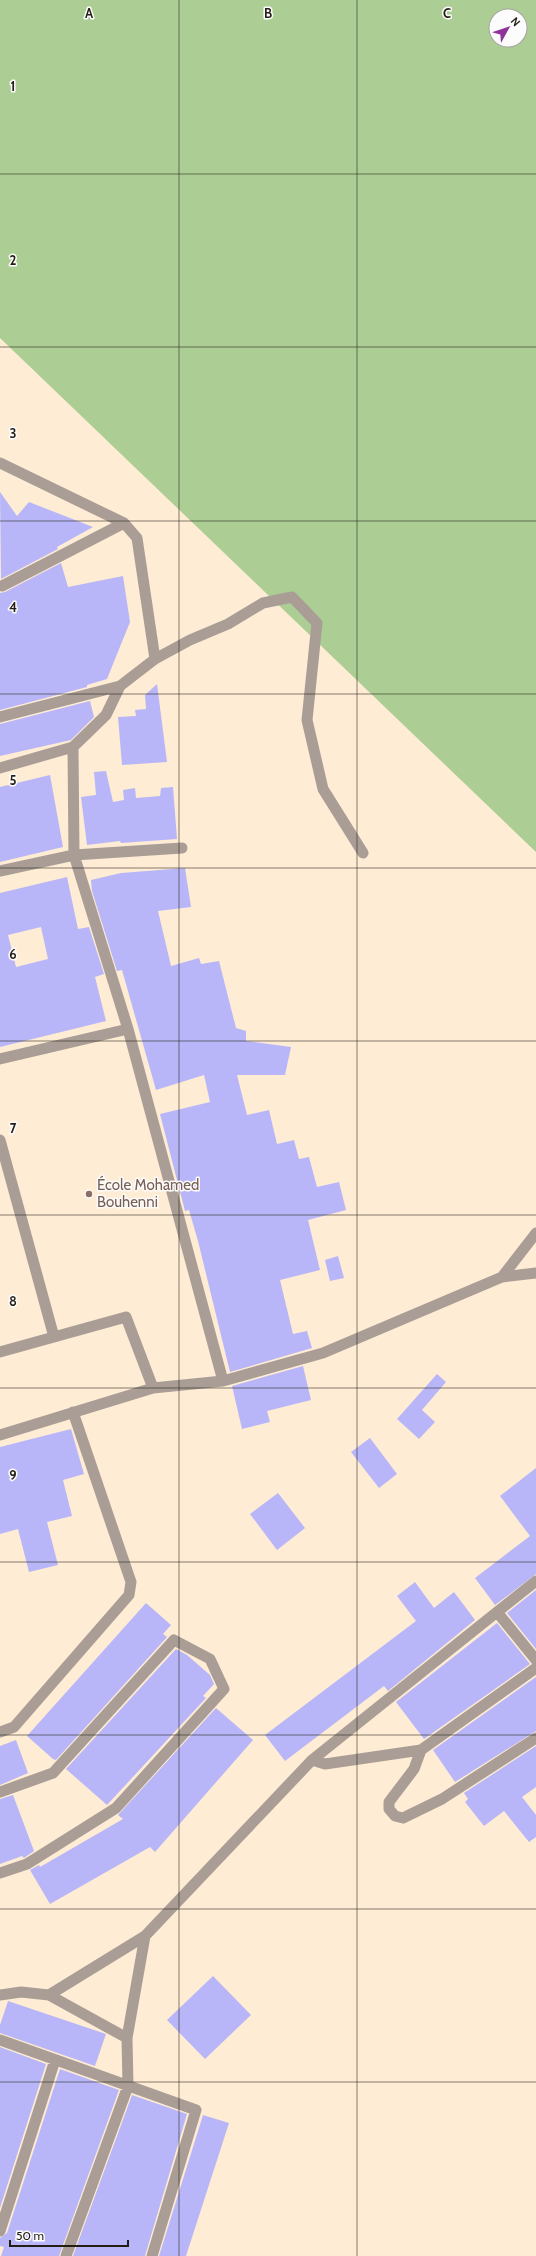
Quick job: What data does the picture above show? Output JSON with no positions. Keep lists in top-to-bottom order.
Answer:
{
  "places": ["École Mohamed Bouhenni"],
  "scale_bar": "50 m",
  "north": "top right",
  "grid": {
    "columns": ["A", "B", "C"],
    "rows": [
      "1",
      "2",
      "3",
      "4",
      "5",
      "6",
      "7",
      "8",
      "9"
    ]
  }
}
